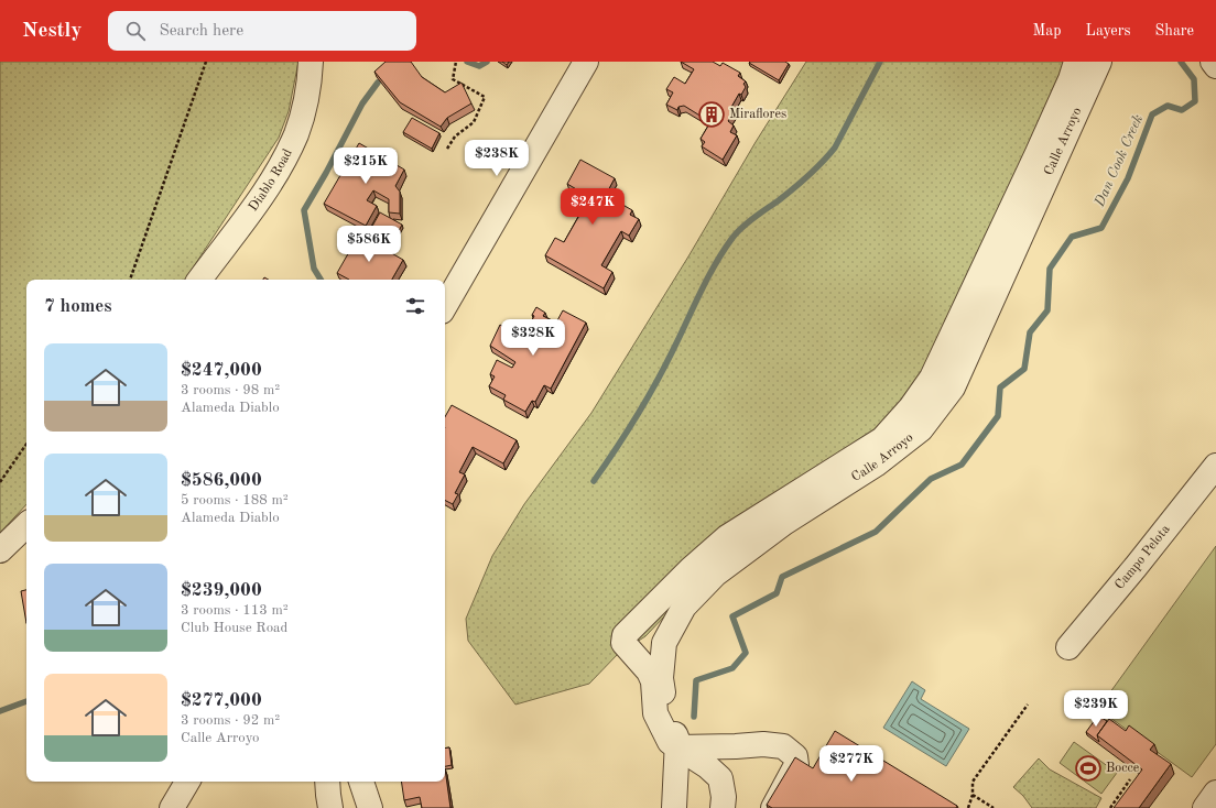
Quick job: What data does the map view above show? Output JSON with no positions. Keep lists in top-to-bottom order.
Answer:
{
  "streets": {
    "street": ["Calle Arroyo", "Diablo Road", "Campo Pelota"]
  },
  "water": ["Dan Cook Creek"],
  "places": {
    "building": ["Miraflores"],
    "sports": ["Bocce"]
  },
  "page": {
    "header": "Nestly",
    "search": "Search here",
    "nav": ["Map", "Layers", "Share"],
    "price": [
      "$238K",
      "$215K",
      "$247K",
      "$586K",
      "$328K",
      "$239K",
      "$277K"
    ],
    "heading": "7 homes",
    "list": [
      {
        "name": "$247,000",
        "note": "3 rooms · 98 m² · Alameda Diablo"
      },
      {
        "name": "$586,000",
        "note": "5 rooms · 188 m² · Alameda Diablo"
      },
      {
        "name": "$239,000",
        "note": "3 rooms · 113 m² · Club House Road"
      },
      {
        "name": "$277,000",
        "note": "3 rooms · 92 m² · Calle Arroyo"
      }
    ]
  }
}
